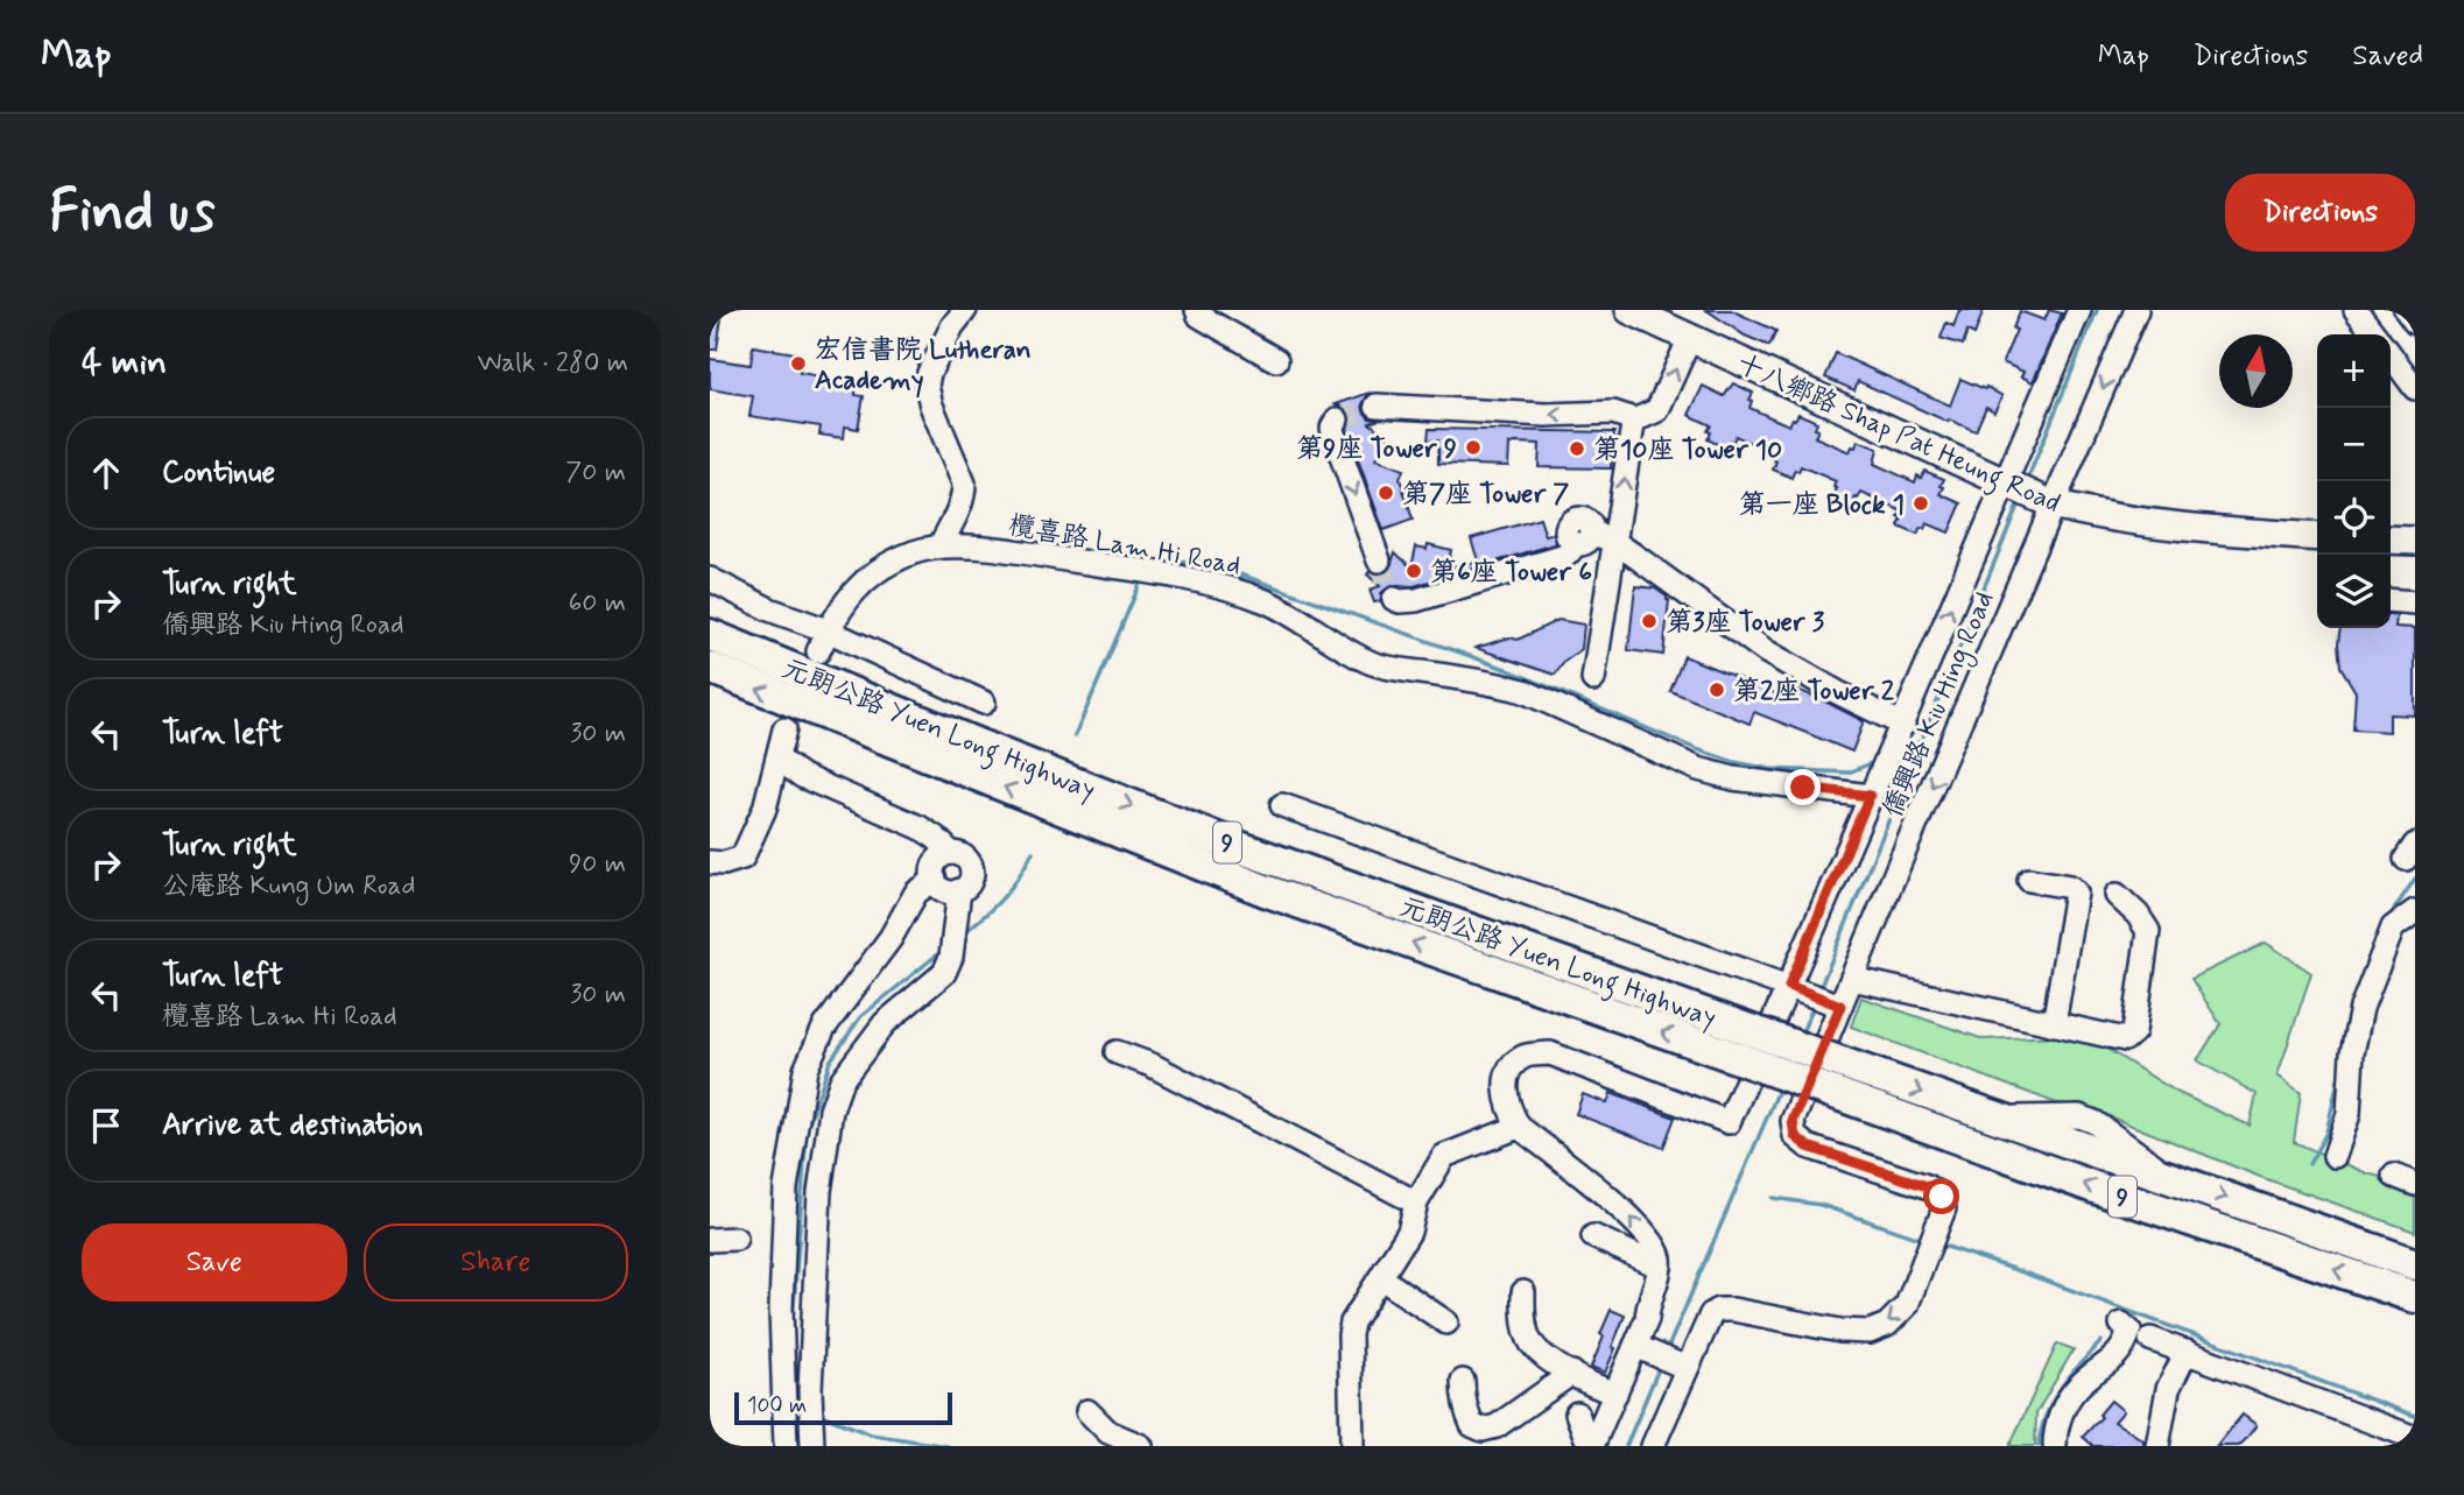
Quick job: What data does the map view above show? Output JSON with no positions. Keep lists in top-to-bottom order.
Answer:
{
  "streets": {
    "highway": ["元朗公路 Yuen Long Highway", "9"],
    "main road": ["十八鄉路 Shap Pat Heung Road"],
    "street": ["欖喜路 Lam Hi Road", "僑興路 Kiu Hing Road"]
  },
  "crossings": [
    ["十八鄉路 Shap Pat Heung Road", "僑興路 Kiu Hing Road"]
  ],
  "places": [
    "宏信書院 Lutheran Academy",
    "第9座 Tower 9",
    "第10座 Tower 10",
    "第7座 Tower 7",
    "第一座 Block 1",
    "第6座 Tower 6",
    "第3座 Tower 3",
    "第2座 Tower 2"
  ],
  "scale_bar": "100 m",
  "north": "top",
  "page": {
    "header": "Map",
    "nav": ["Map", "Directions", "Saved"],
    "buttons": [
      "Directions",
      ["Save", "Share"]
    ],
    "title": "Find us",
    "heading": ["4 min", "Walk · 280 m"],
    "map_buttons": ["+", "−"],
    "list": [
      ["Continue", "70 m"],
      ["Turn right", "僑興路 Kiu Hing Road", "60 m"],
      ["Turn left", "30 m"],
      ["Turn right", "公庵路 Kung Um Road", "90 m"],
      ["Turn left", "欖喜路 Lam Hi Road", "30 m"],
      "Arrive at destination"
    ],
    "scale": "100 m"
  }
}
